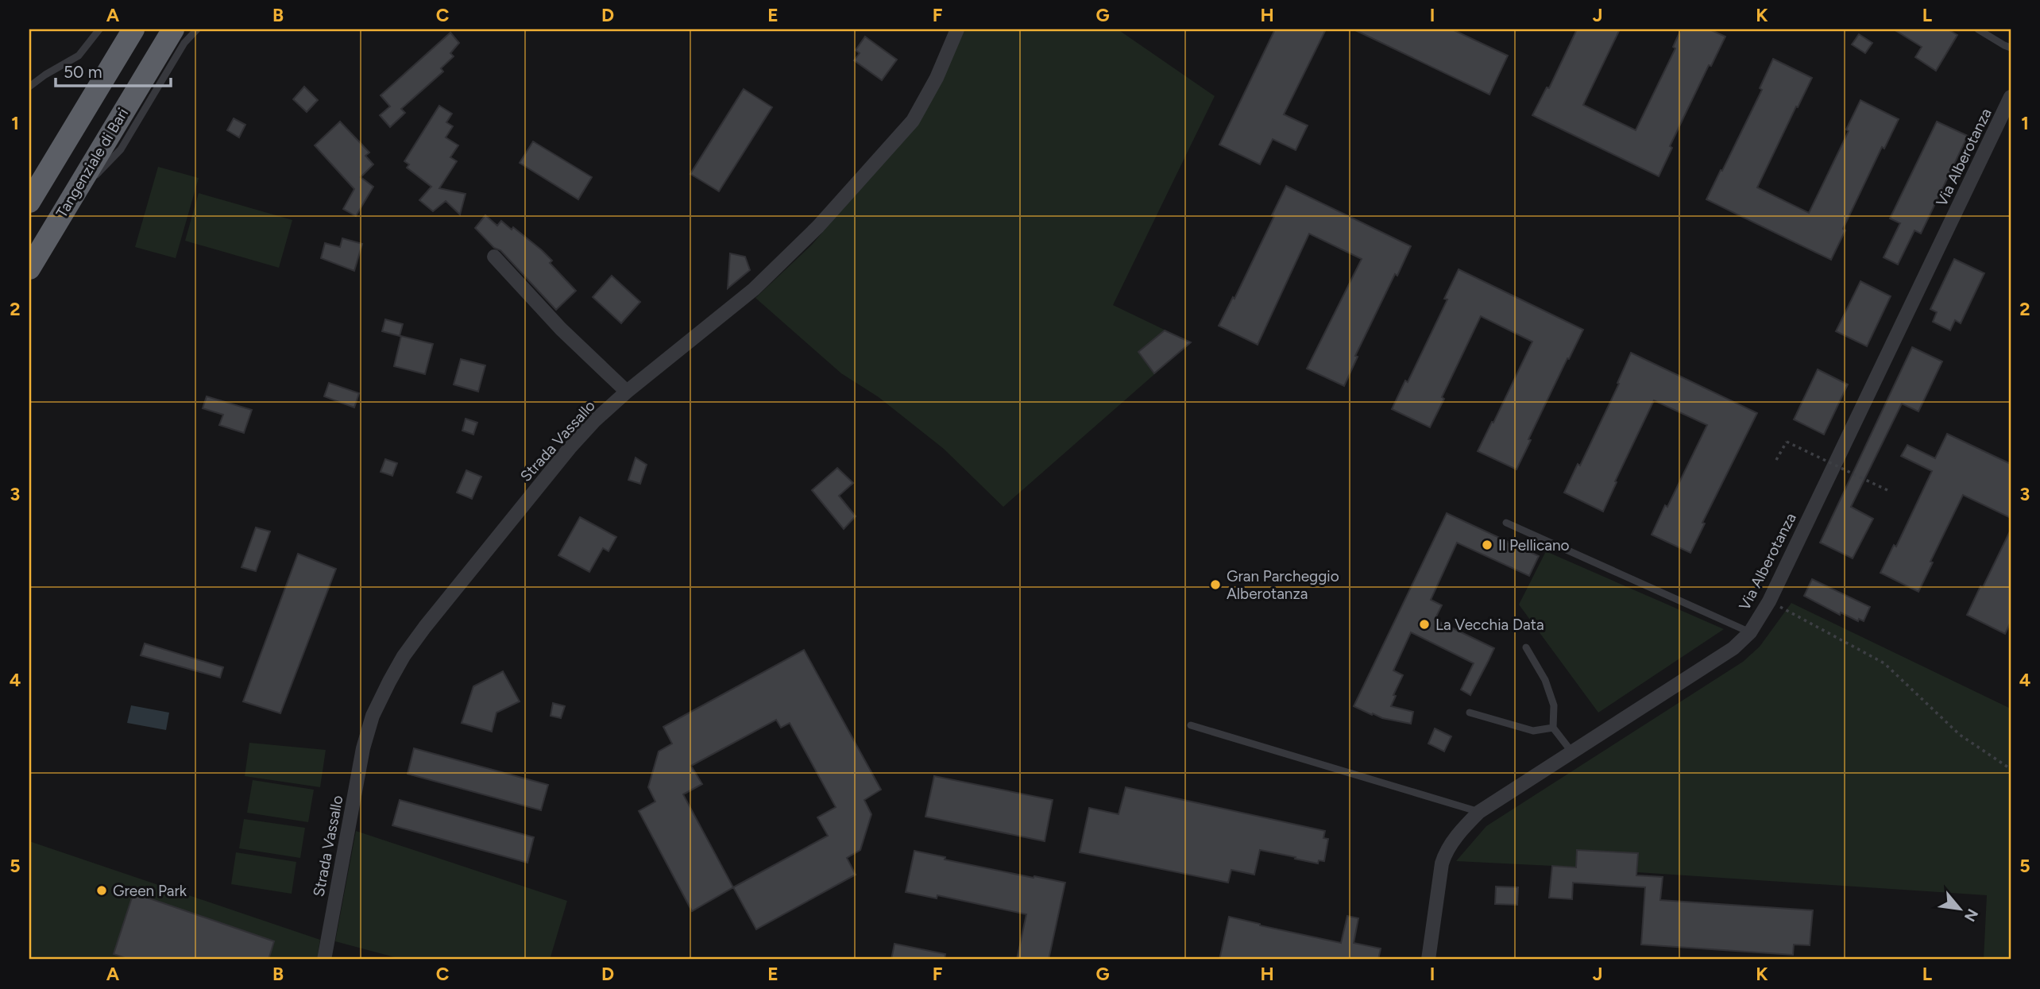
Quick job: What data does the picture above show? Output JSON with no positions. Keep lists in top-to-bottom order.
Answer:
{
  "streets": {
    "highway": ["Tangenziale di Bari"],
    "street": ["Via Alberotanza", "Strada Vassallo"]
  },
  "places": [
    "Il Pellicano",
    "Gran Parcheggio Alberotanza",
    "La Vecchia Data",
    "Green Park"
  ],
  "scale_bar": "50 m",
  "north": "bottom right",
  "grid": {
    "columns": [
      "A",
      "B",
      "C",
      "D",
      "E",
      "F",
      "G",
      "H",
      "I",
      "J",
      "K",
      "L"
    ],
    "rows": [
      "1",
      "2",
      "3",
      "4",
      "5"
    ]
  }
}
